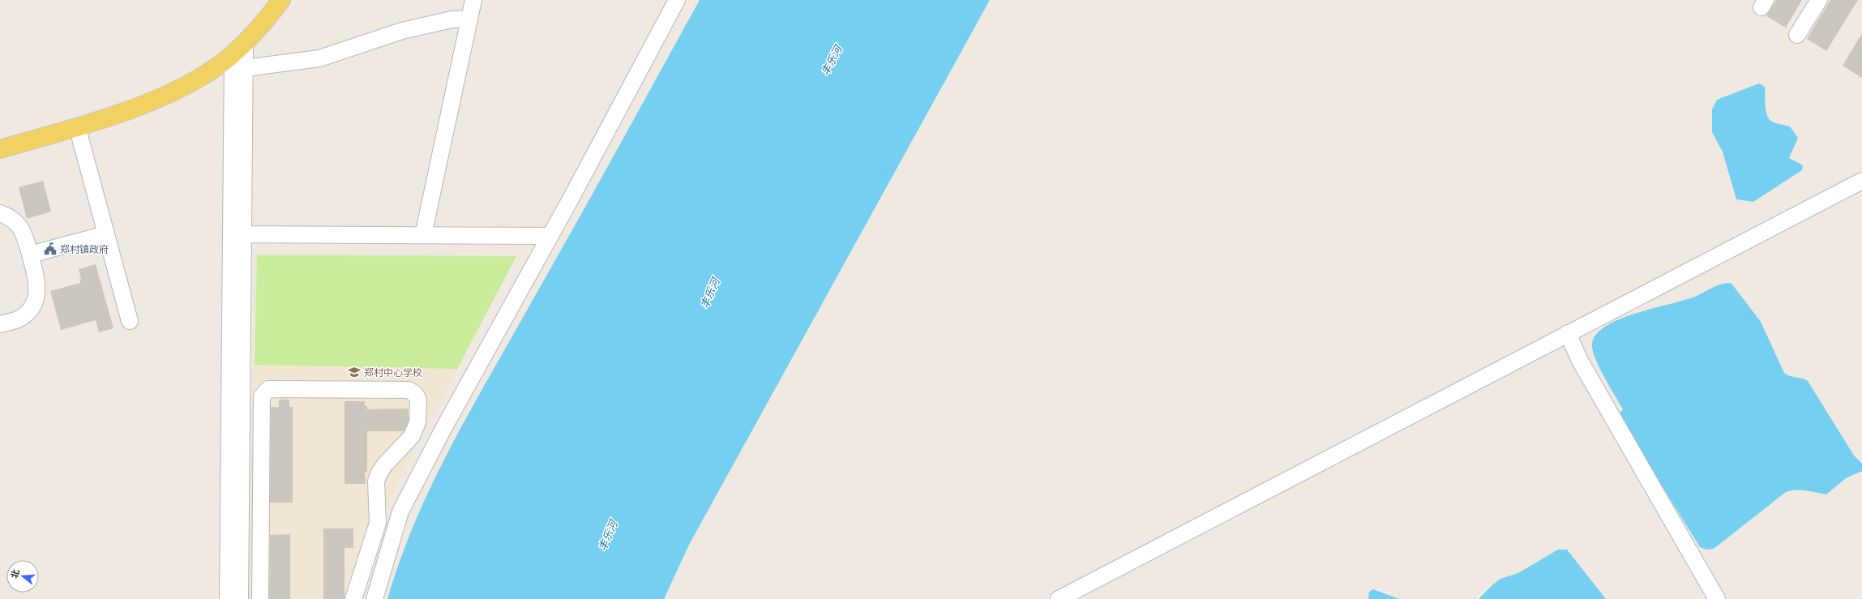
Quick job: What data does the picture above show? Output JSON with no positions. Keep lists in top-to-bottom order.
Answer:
{
  "water": ["丰乐河"],
  "places": {
    "public building": ["郑村镇政府"],
    "school or university": ["郑村中心学校"]
  },
  "north": "left"
}
